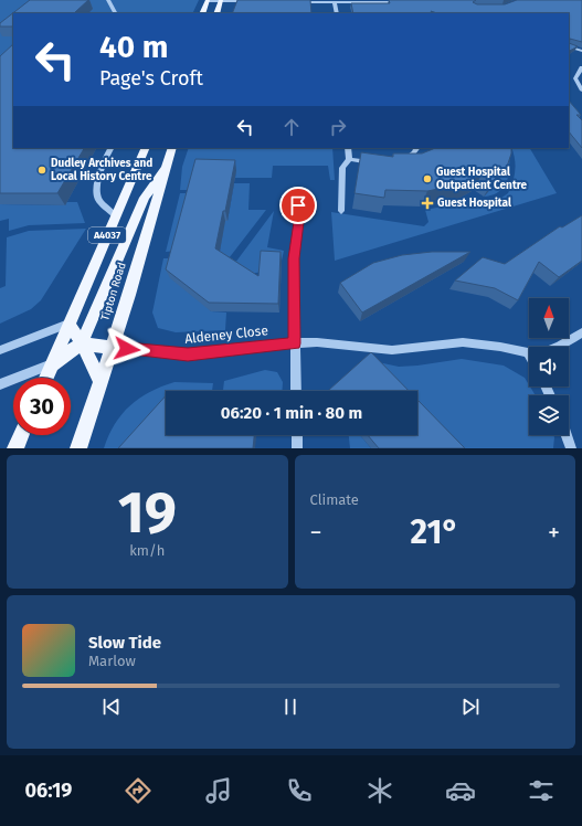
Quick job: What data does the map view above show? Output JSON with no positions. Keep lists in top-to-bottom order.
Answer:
{
  "streets": {
    "main road": ["A4037", "Tipton Road"],
    "street": ["Aldeney Close"]
  },
  "crossings": [
    ["Tipton Road", "Aldeney Close"]
  ],
  "places": {
    "other": ["Dudley Archives and Local History Centre", "Guest Hospital Outpatient Centre"],
    "health": ["Guest Hospital"]
  },
  "north": "top",
  "page": {
    "turn": ["40 m", "Page's Croft"],
    "limit": "30",
    "trip": "06:20 · 1 min · 80 m",
    "tile": [
      ["19", "km/h"],
      "Climate"
    ],
    "heat": ["−", "21°", "+"],
    "song": ["Slow Tide", "Marlow"],
    "tabs": "06:19"
  }
}
